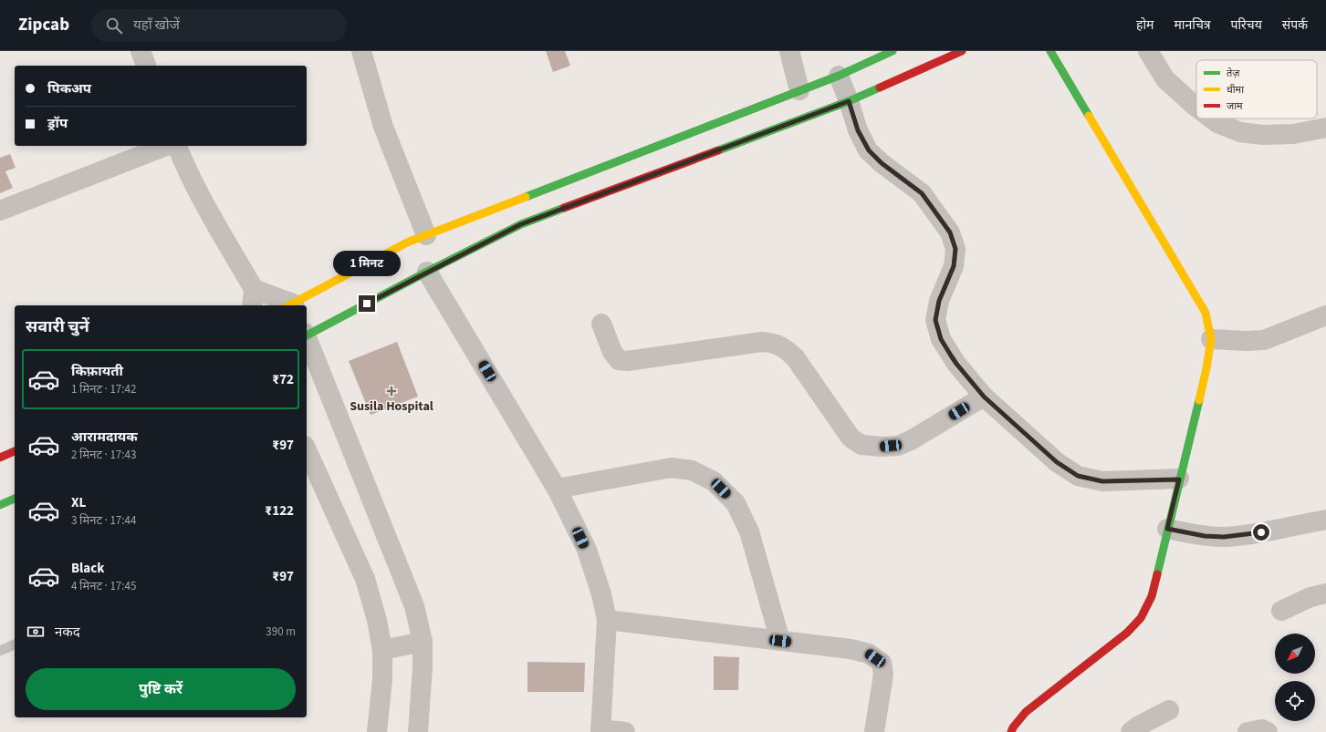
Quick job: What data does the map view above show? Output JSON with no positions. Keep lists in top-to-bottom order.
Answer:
{
  "places": {
    "health": ["Susila Hospital"]
  },
  "legend": ["तेज़", "धीमा", "जाम"],
  "north": "bottom left",
  "page": {
    "header": "Zipcab",
    "search": "यहाँ खोजें",
    "nav": [
      "होम",
      "मानचित्र",
      "परिचय",
      "संपर्क"
    ],
    "banner": ["पिकअप", "ड्रॉप"],
    "bubble": "1 मिनट",
    "heading": "सवारी चुनें",
    "list": [
      {
        "name": "किफ़ायती",
        "note": "1 मिनट · 17:42",
        "value": "₹72"
      },
      {
        "name": "आरामदायक",
        "note": "2 मिनट · 17:43",
        "value": "₹97"
      },
      {
        "name": "XL",
        "note": "3 मिनट · 17:44",
        "value": "₹122"
      },
      {
        "name": "Black",
        "note": "4 मिनट · 17:45",
        "value": "₹97"
      }
    ],
    "pay": ["नकद", "390 m"],
    "buttons": "पुष्टि करें"
  }
}
